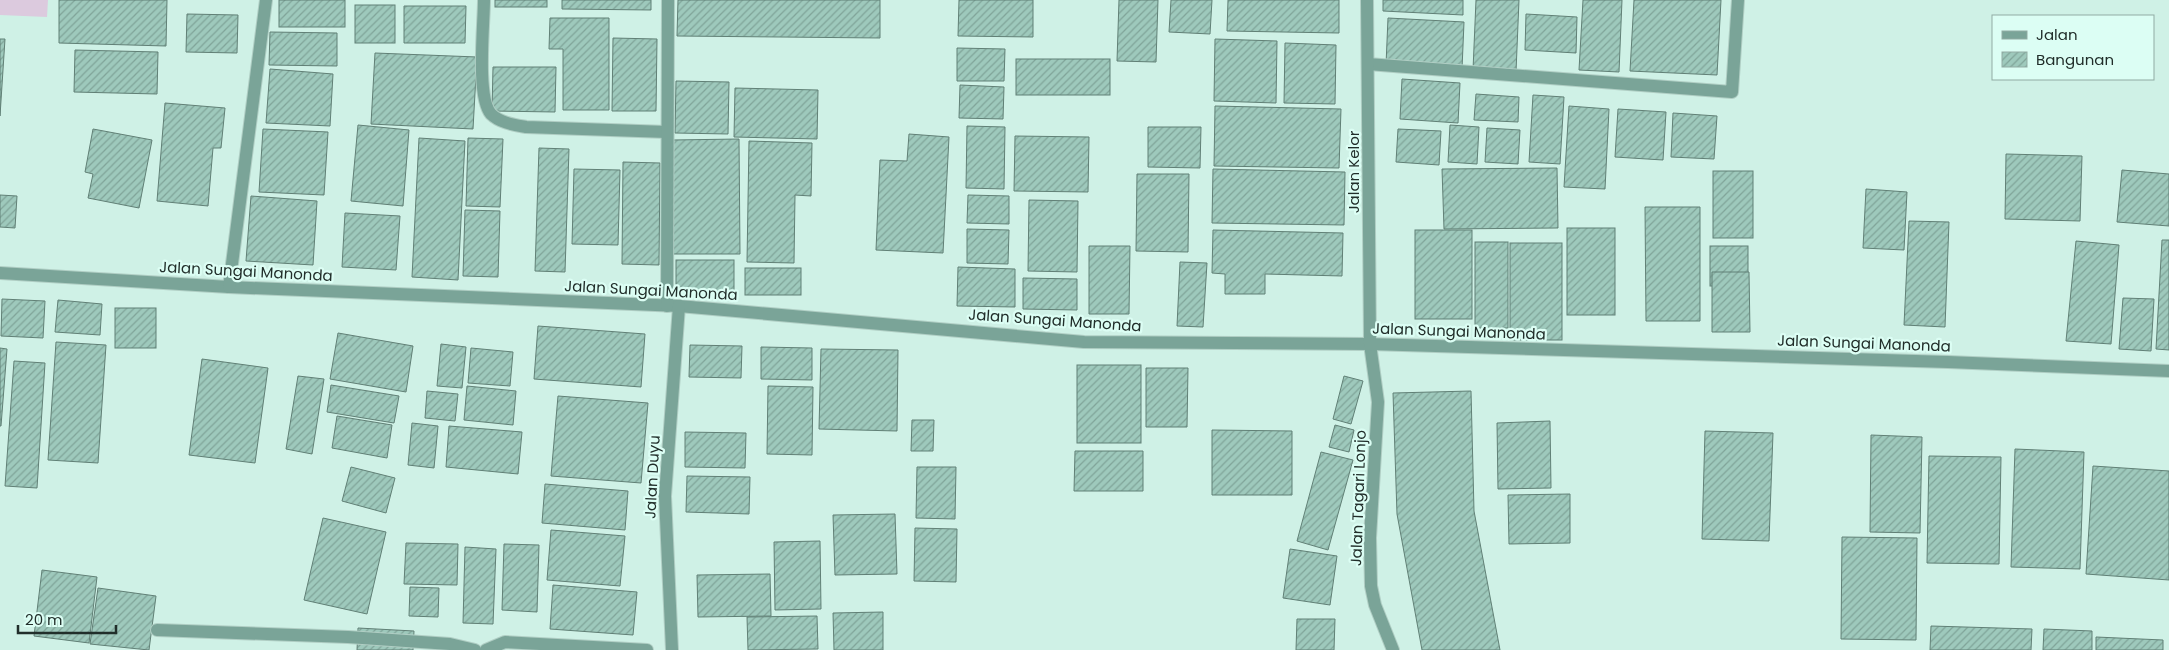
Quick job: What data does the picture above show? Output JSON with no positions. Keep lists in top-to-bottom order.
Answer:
{
  "streets": {
    "street": [
      "Jalan Kelor",
      "Jalan Sungai Manonda",
      "Jalan Duyu",
      "Jalan Tagari Lonjo"
    ]
  },
  "crossings": [
    ["Jalan Kelor", "Jalan Sungai Manonda"],
    ["Jalan Kelor", "Jalan Tagari Lonjo"],
    ["Jalan Sungai Manonda", "Jalan Duyu"],
    ["Jalan Sungai Manonda", "Jalan Tagari Lonjo"]
  ],
  "legend": ["Jalan", "Bangunan"],
  "scale_bar": "20 m"
}
